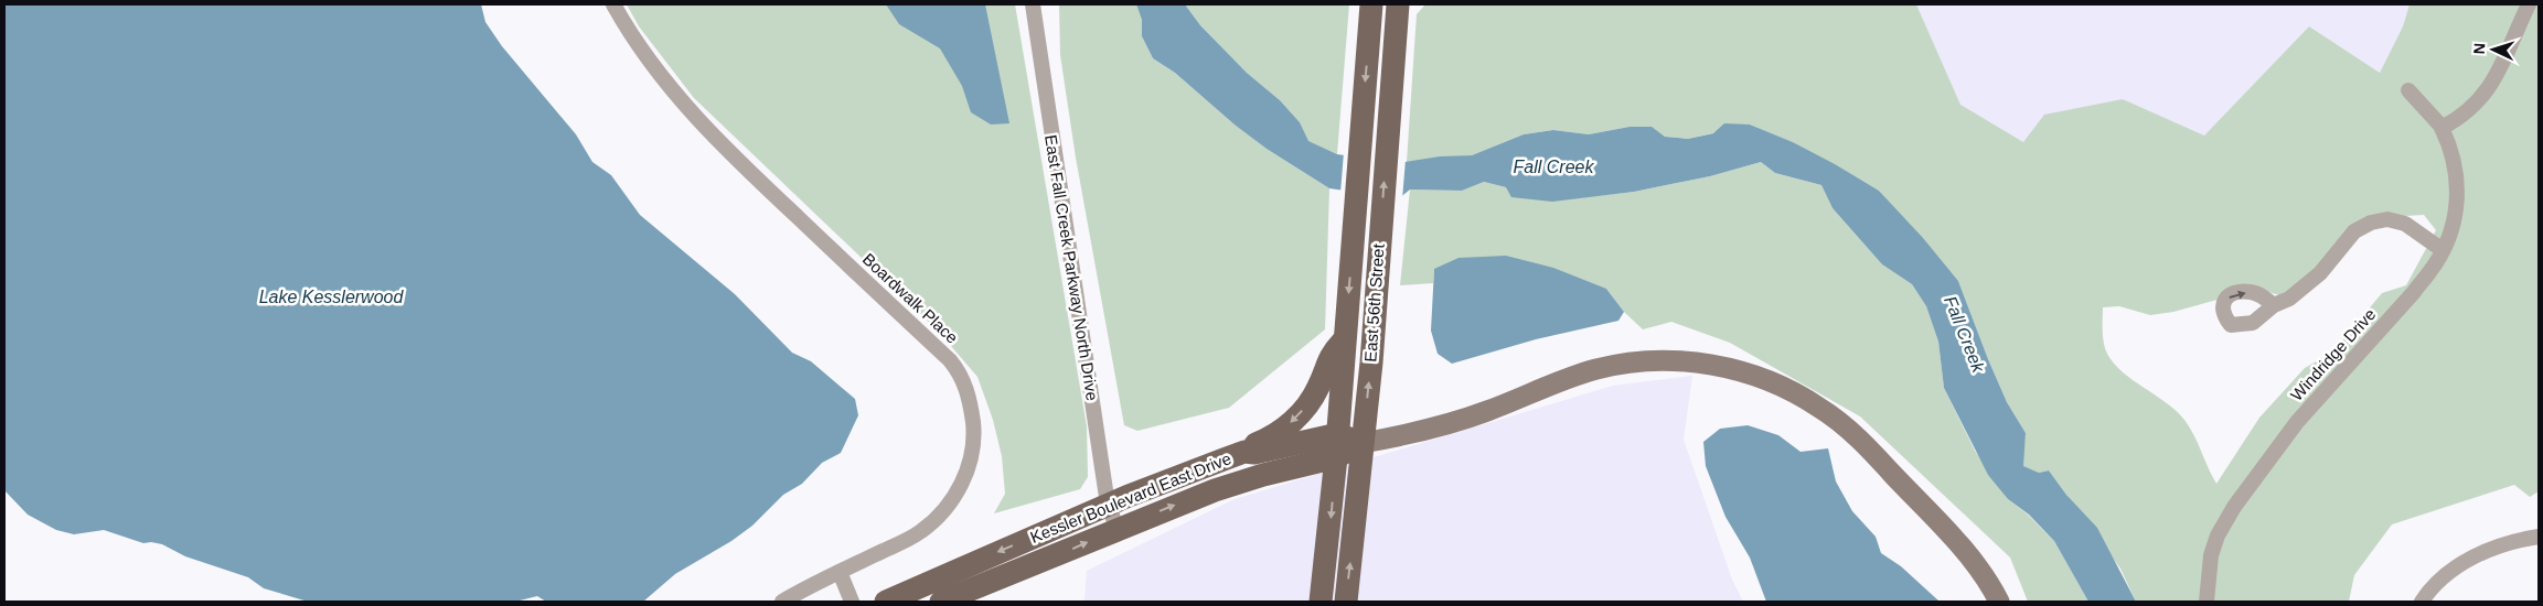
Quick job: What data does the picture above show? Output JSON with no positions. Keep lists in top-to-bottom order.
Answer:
{
  "streets": {
    "main road": ["East 56th Street", "Kessler Boulevard East Drive"],
    "street": ["East Fall Creek Parkway North Drive", "Boardwalk Place", "Windridge Drive"]
  },
  "crossings": [
    ["East Fall Creek Parkway North Drive", "Kessler Boulevard East Drive"],
    ["East 56th Street", "Kessler Boulevard East Drive"]
  ],
  "water": ["Fall Creek", "Lake Kesslerwood"],
  "north": "left"
}
